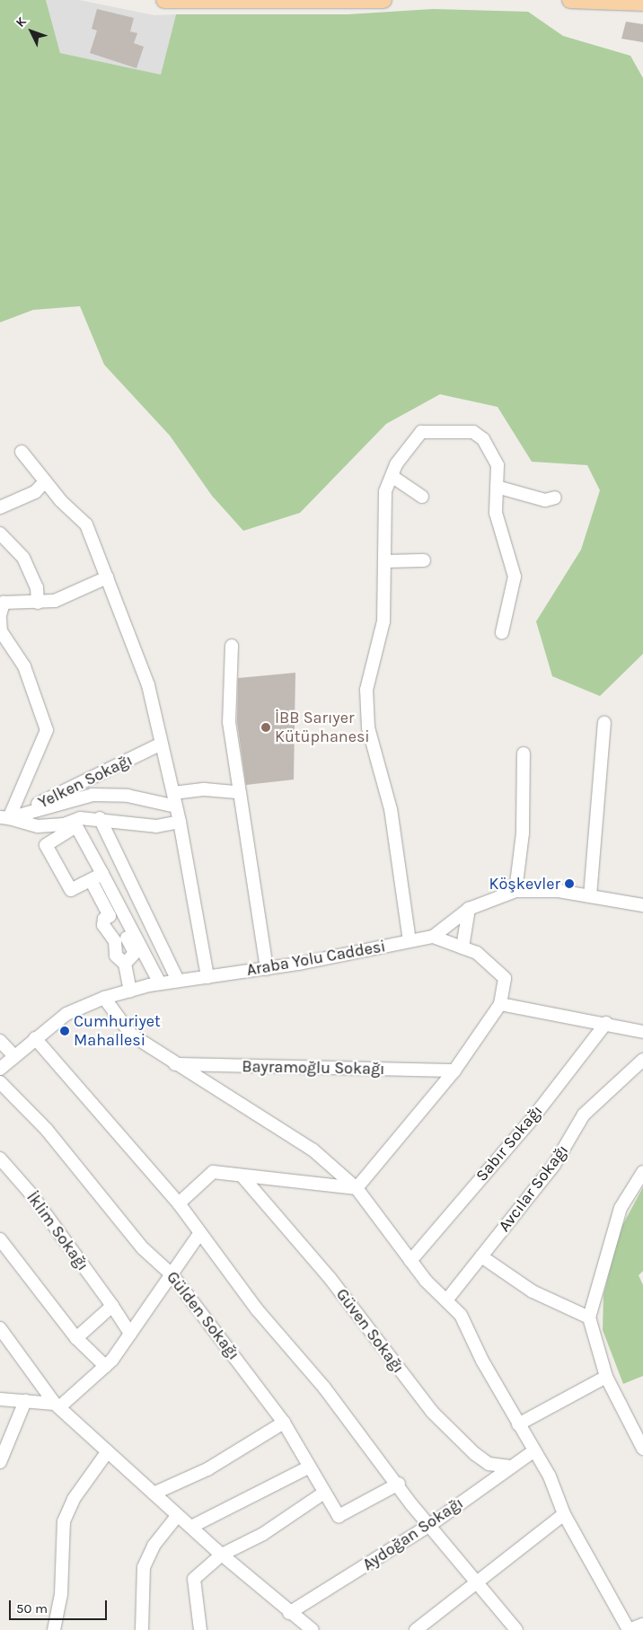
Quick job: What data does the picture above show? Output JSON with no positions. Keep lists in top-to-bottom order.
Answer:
{
  "streets": {
    "street": [
      "Yelken Sokağı",
      "Araba Yolu Caddesi",
      "Bayramoğlu Sokağı",
      "Sabır Sokağı",
      "Avcılar Sokağı",
      "İklim Sokağı",
      "Gülden Sokağı",
      "Güven Sokağı",
      "Aydoğan Sokağı"
    ]
  },
  "crossings": [
    ["Güven Sokağı", "Aydoğan Sokağı"]
  ],
  "places": ["İBB Sarıyer Kütüphanesi", "Köşkevler", "Cumhuriyet Mahallesi"],
  "scale_bar": "50 m",
  "north": "top left"
}
